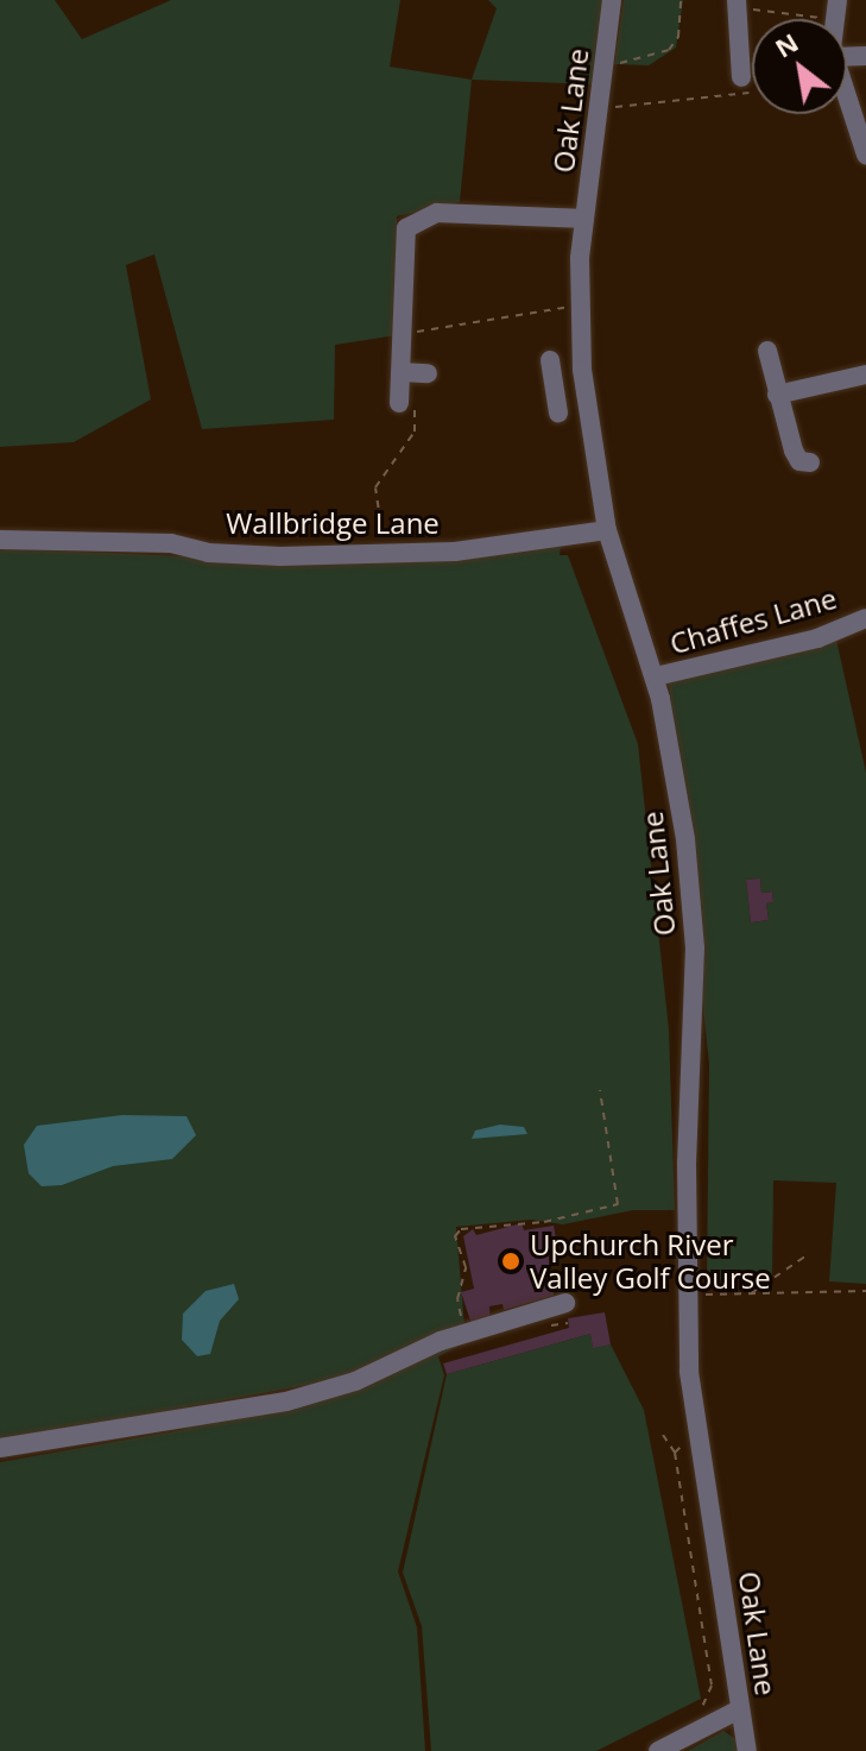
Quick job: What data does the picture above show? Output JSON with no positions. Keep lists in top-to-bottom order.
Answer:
{
  "streets": {
    "street": ["Oak Lane", "Wallbridge Lane", "Chaffes Lane"]
  },
  "crossings": [
    ["Oak Lane", "Wallbridge Lane"],
    ["Oak Lane", "Chaffes Lane"]
  ],
  "places": ["Upchurch River Valley Golf Course"],
  "north": "top left"
}
